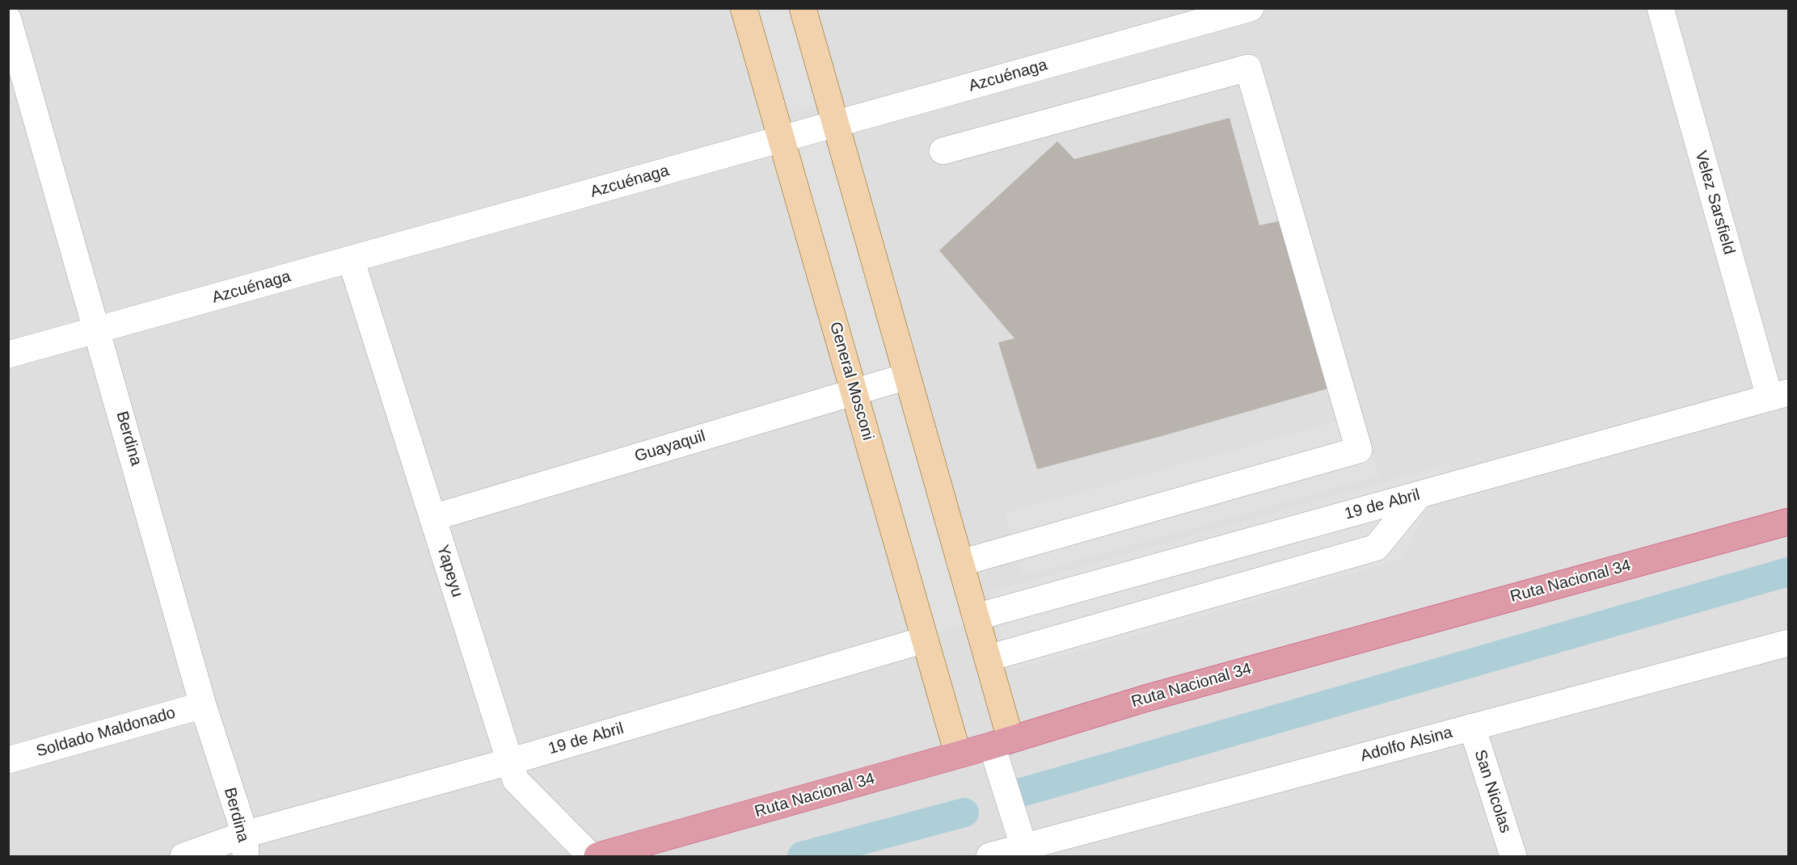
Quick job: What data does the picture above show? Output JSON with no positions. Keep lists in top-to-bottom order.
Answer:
{
  "streets": {
    "highway": ["Ruta Nacional 34"],
    "main road": ["General Mosconi"],
    "street": [
      "Azcuénaga",
      "Velez Sarsfield",
      "Berdina",
      "Guayaquil",
      "19 de Abril",
      "Yapeyu",
      "Soldado Maldonado",
      "Adolfo Alsina",
      "San Nicolas"
    ]
  },
  "crossings": [
    ["Azcuénaga", "General Mosconi"],
    ["Azcuénaga", "Berdina"],
    ["Azcuénaga", "Yapeyu"],
    ["Velez Sarsfield", "19 de Abril"],
    ["General Mosconi", "Guayaquil"],
    ["General Mosconi", "19 de Abril"],
    ["General Mosconi", "Ruta Nacional 34"],
    ["Berdina", "19 de Abril"],
    ["Berdina", "Soldado Maldonado"],
    ["Guayaquil", "Yapeyu"],
    ["19 de Abril", "Yapeyu"],
    ["Adolfo Alsina", "San Nicolas"]
  ]
}
